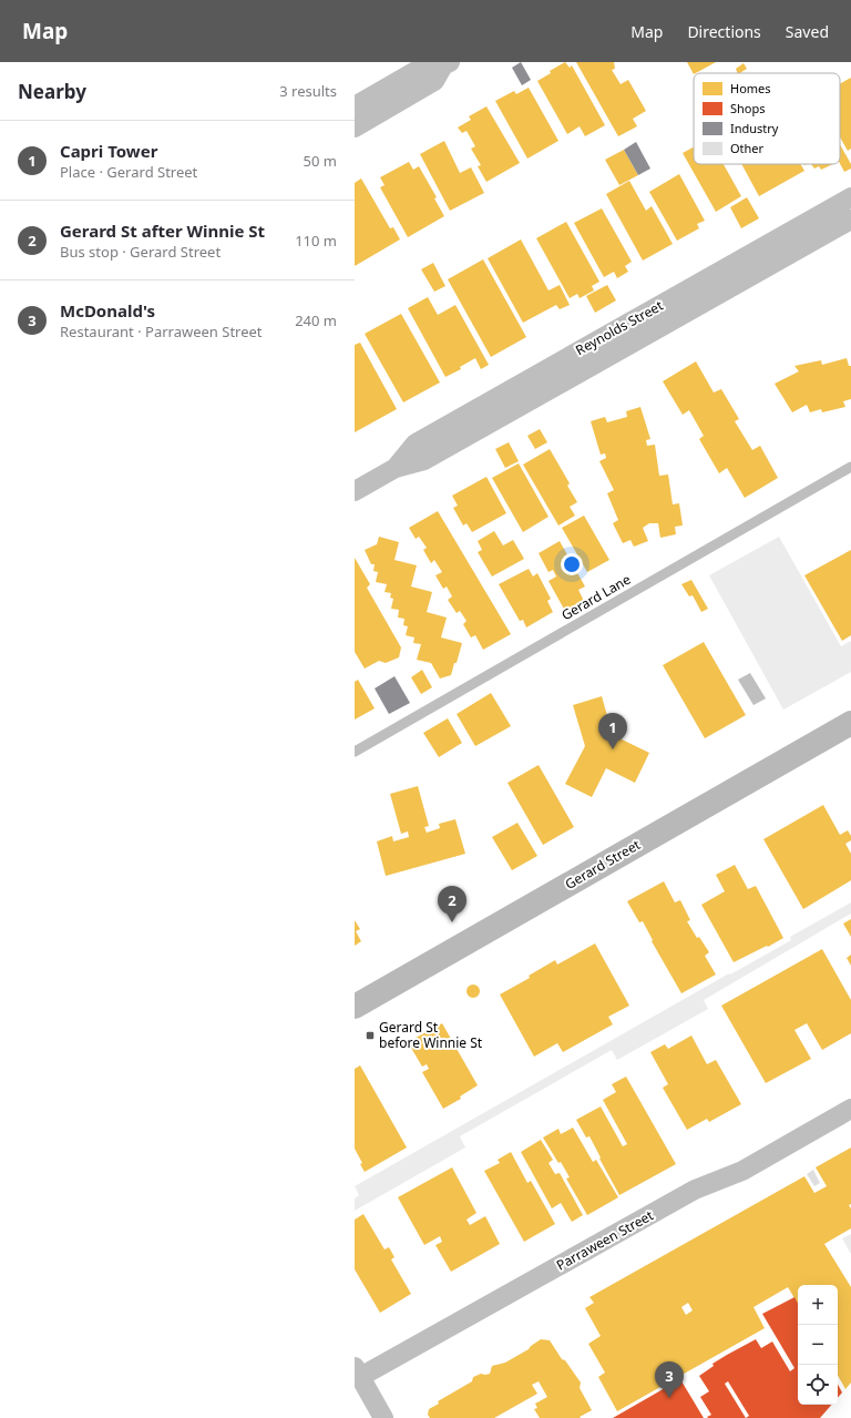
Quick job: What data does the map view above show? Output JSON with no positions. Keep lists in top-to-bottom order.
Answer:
{
  "streets": {
    "main road": ["Gerard Street"],
    "street": ["Reynolds Street", "Parraween Street"],
    "lane": ["Gerard Lane"]
  },
  "places": {
    "transit": ["Gerard St before Winnie St"]
  },
  "legend": [
    "Homes",
    "Shops",
    "Industry",
    "Other"
  ],
  "page": {
    "header": "Map",
    "nav": ["Map", "Directions", "Saved"],
    "heading": ["Nearby", "3 results"],
    "list": [
      {
        "mark": "1",
        "name": "Capri Tower",
        "note": "Place · Gerard Street",
        "value": "50 m"
      },
      {
        "mark": "2",
        "name": "Gerard St after Winnie St",
        "note": "Bus stop · Gerard Street",
        "value": "110 m"
      },
      {
        "mark": "3",
        "name": "McDonald's",
        "note": "Restaurant · Parraween Street",
        "value": "240 m"
      }
    ],
    "pins": ["1", "2", "3"],
    "map_buttons": ["+", "−"]
  }
}
